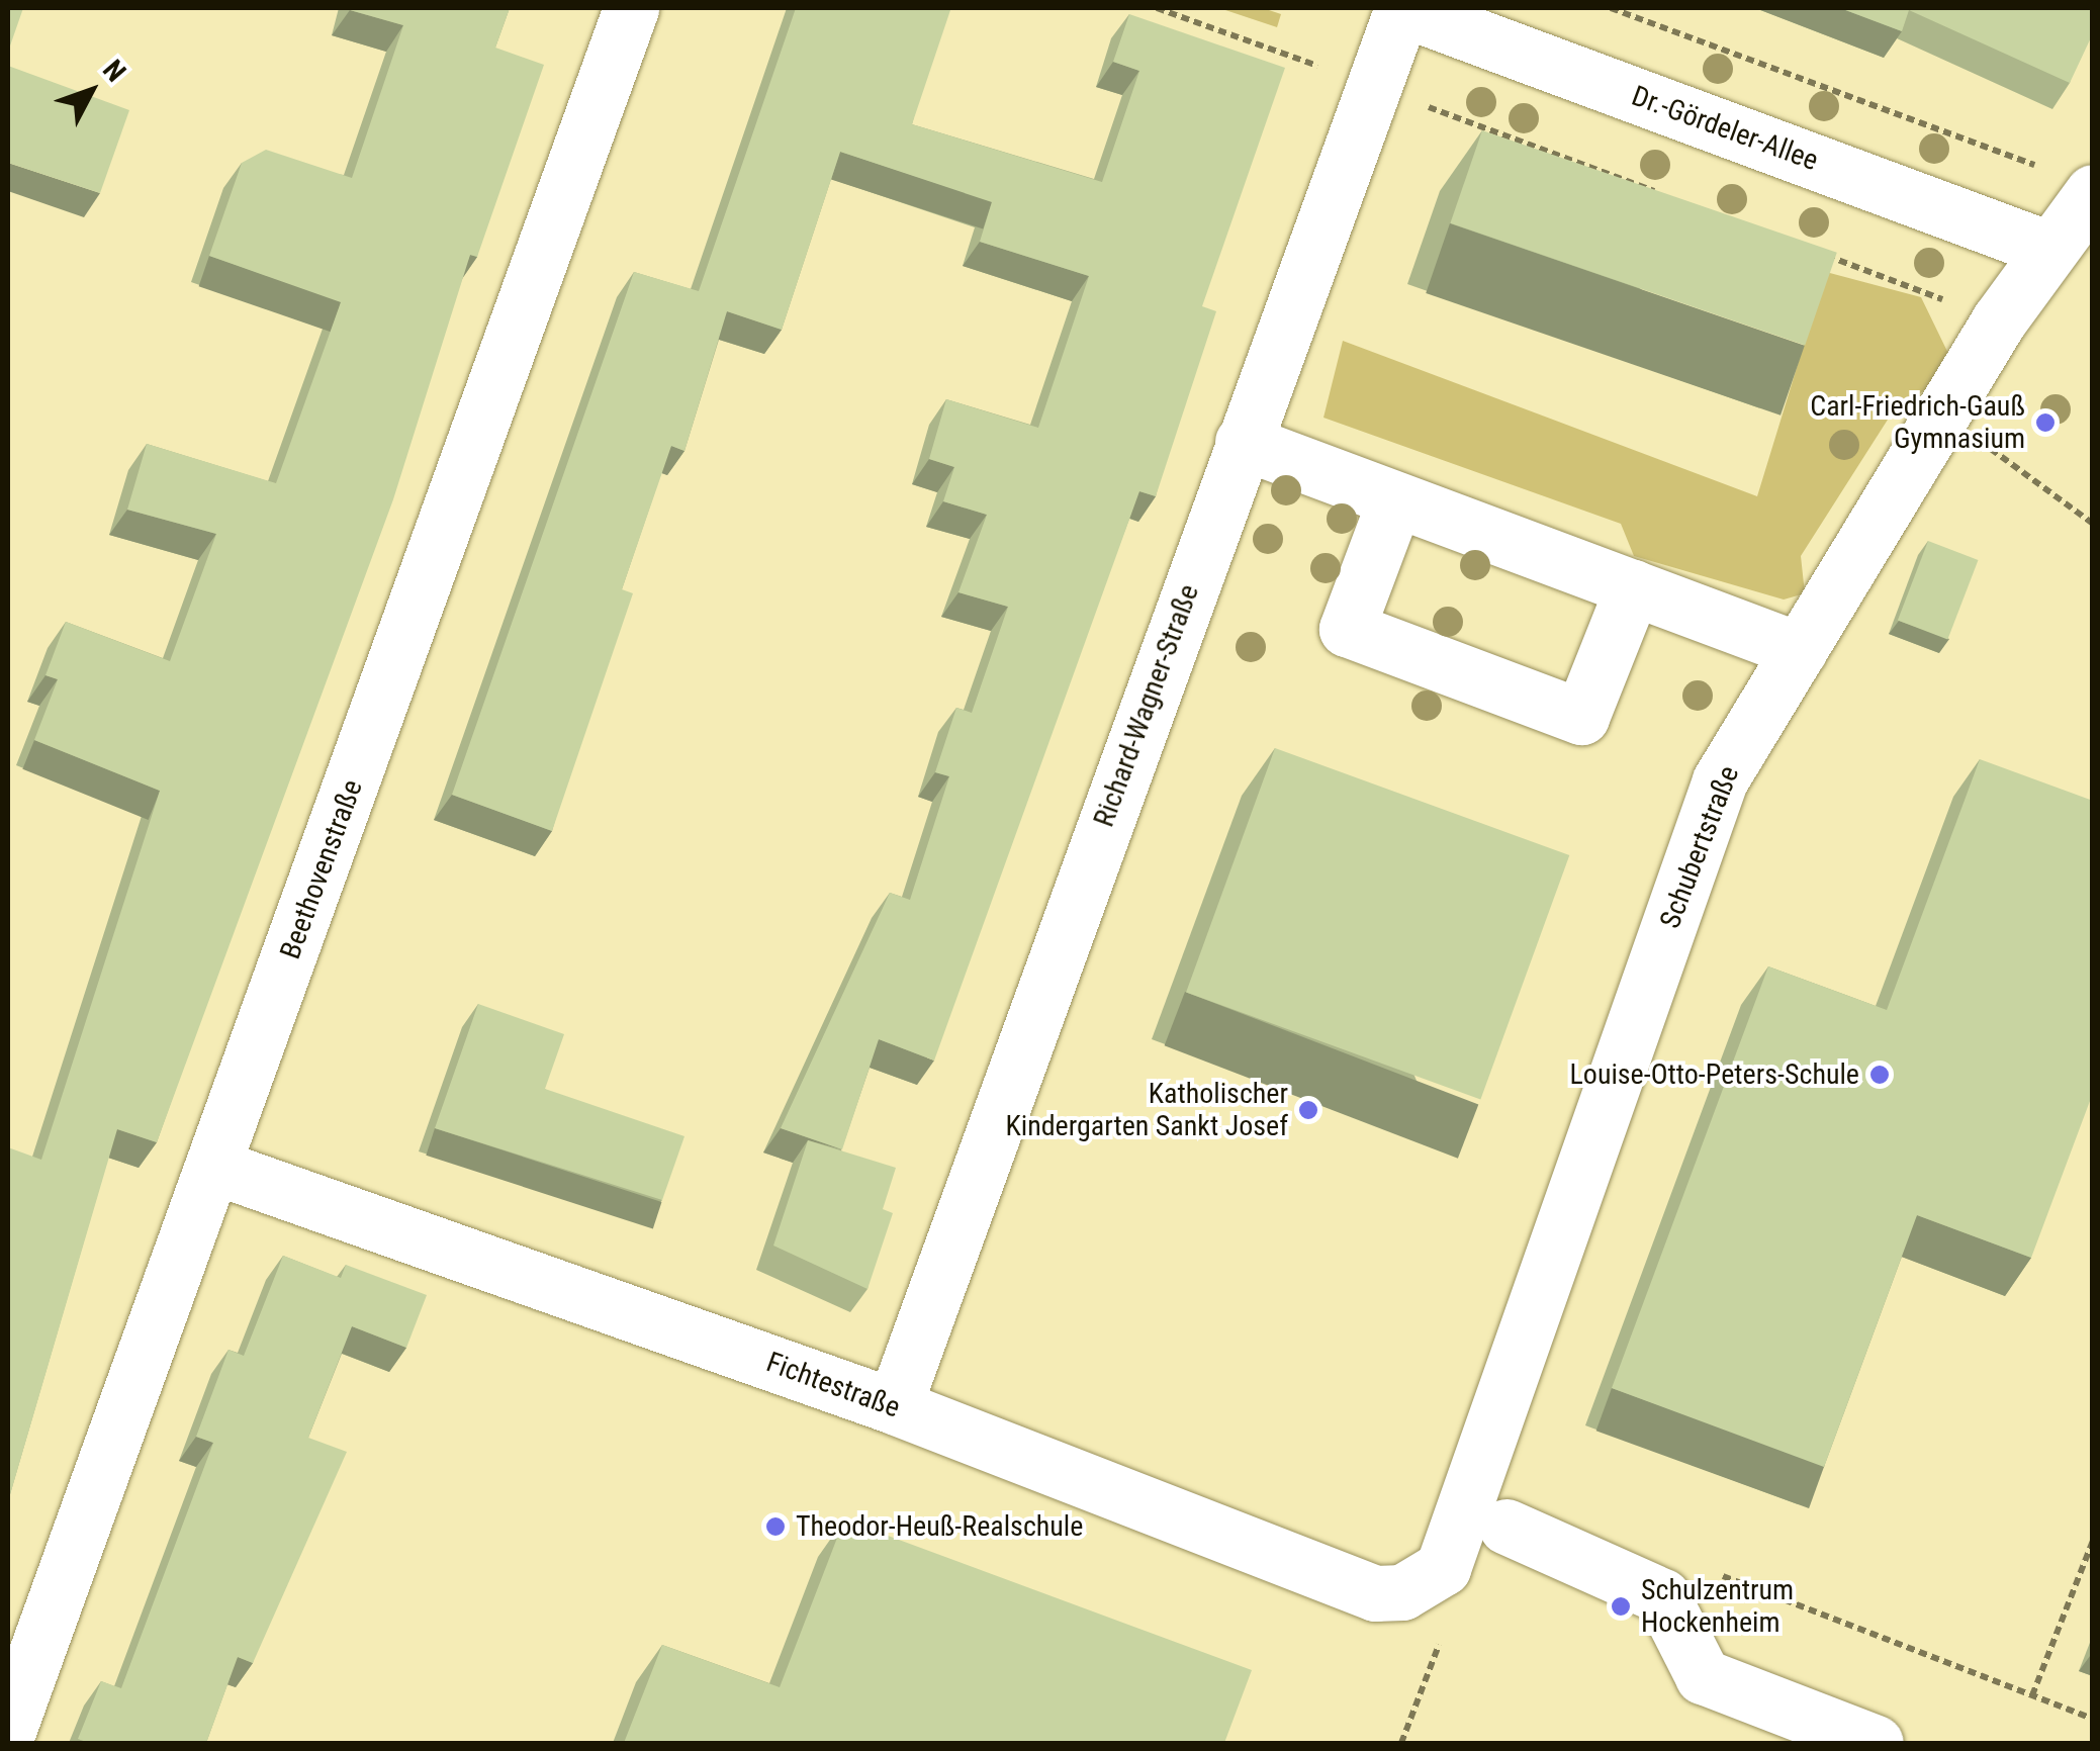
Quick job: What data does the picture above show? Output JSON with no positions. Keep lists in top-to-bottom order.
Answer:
{
  "streets": {
    "street": [
      "Dr.-Gördeler-Allee",
      "Richard-Wagner-Straße",
      "Schubertstraße",
      "Beethovenstraße",
      "Fichtestraße"
    ]
  },
  "crossings": [
    ["Dr.-Gördeler-Allee", "Richard-Wagner-Straße"],
    ["Dr.-Gördeler-Allee", "Schubertstraße"],
    ["Richard-Wagner-Straße", "Fichtestraße"],
    ["Schubertstraße", "Fichtestraße"],
    ["Beethovenstraße", "Fichtestraße"]
  ],
  "places": [
    "Carl-Friedrich-Gauß Gymnasium",
    "Louise-Otto-Peters-Schule",
    "Katholischer Kindergarten Sankt Josef",
    "Theodor-Heuß-Realschule",
    "Schulzentrum Hockenheim"
  ],
  "north": "top right"
}
